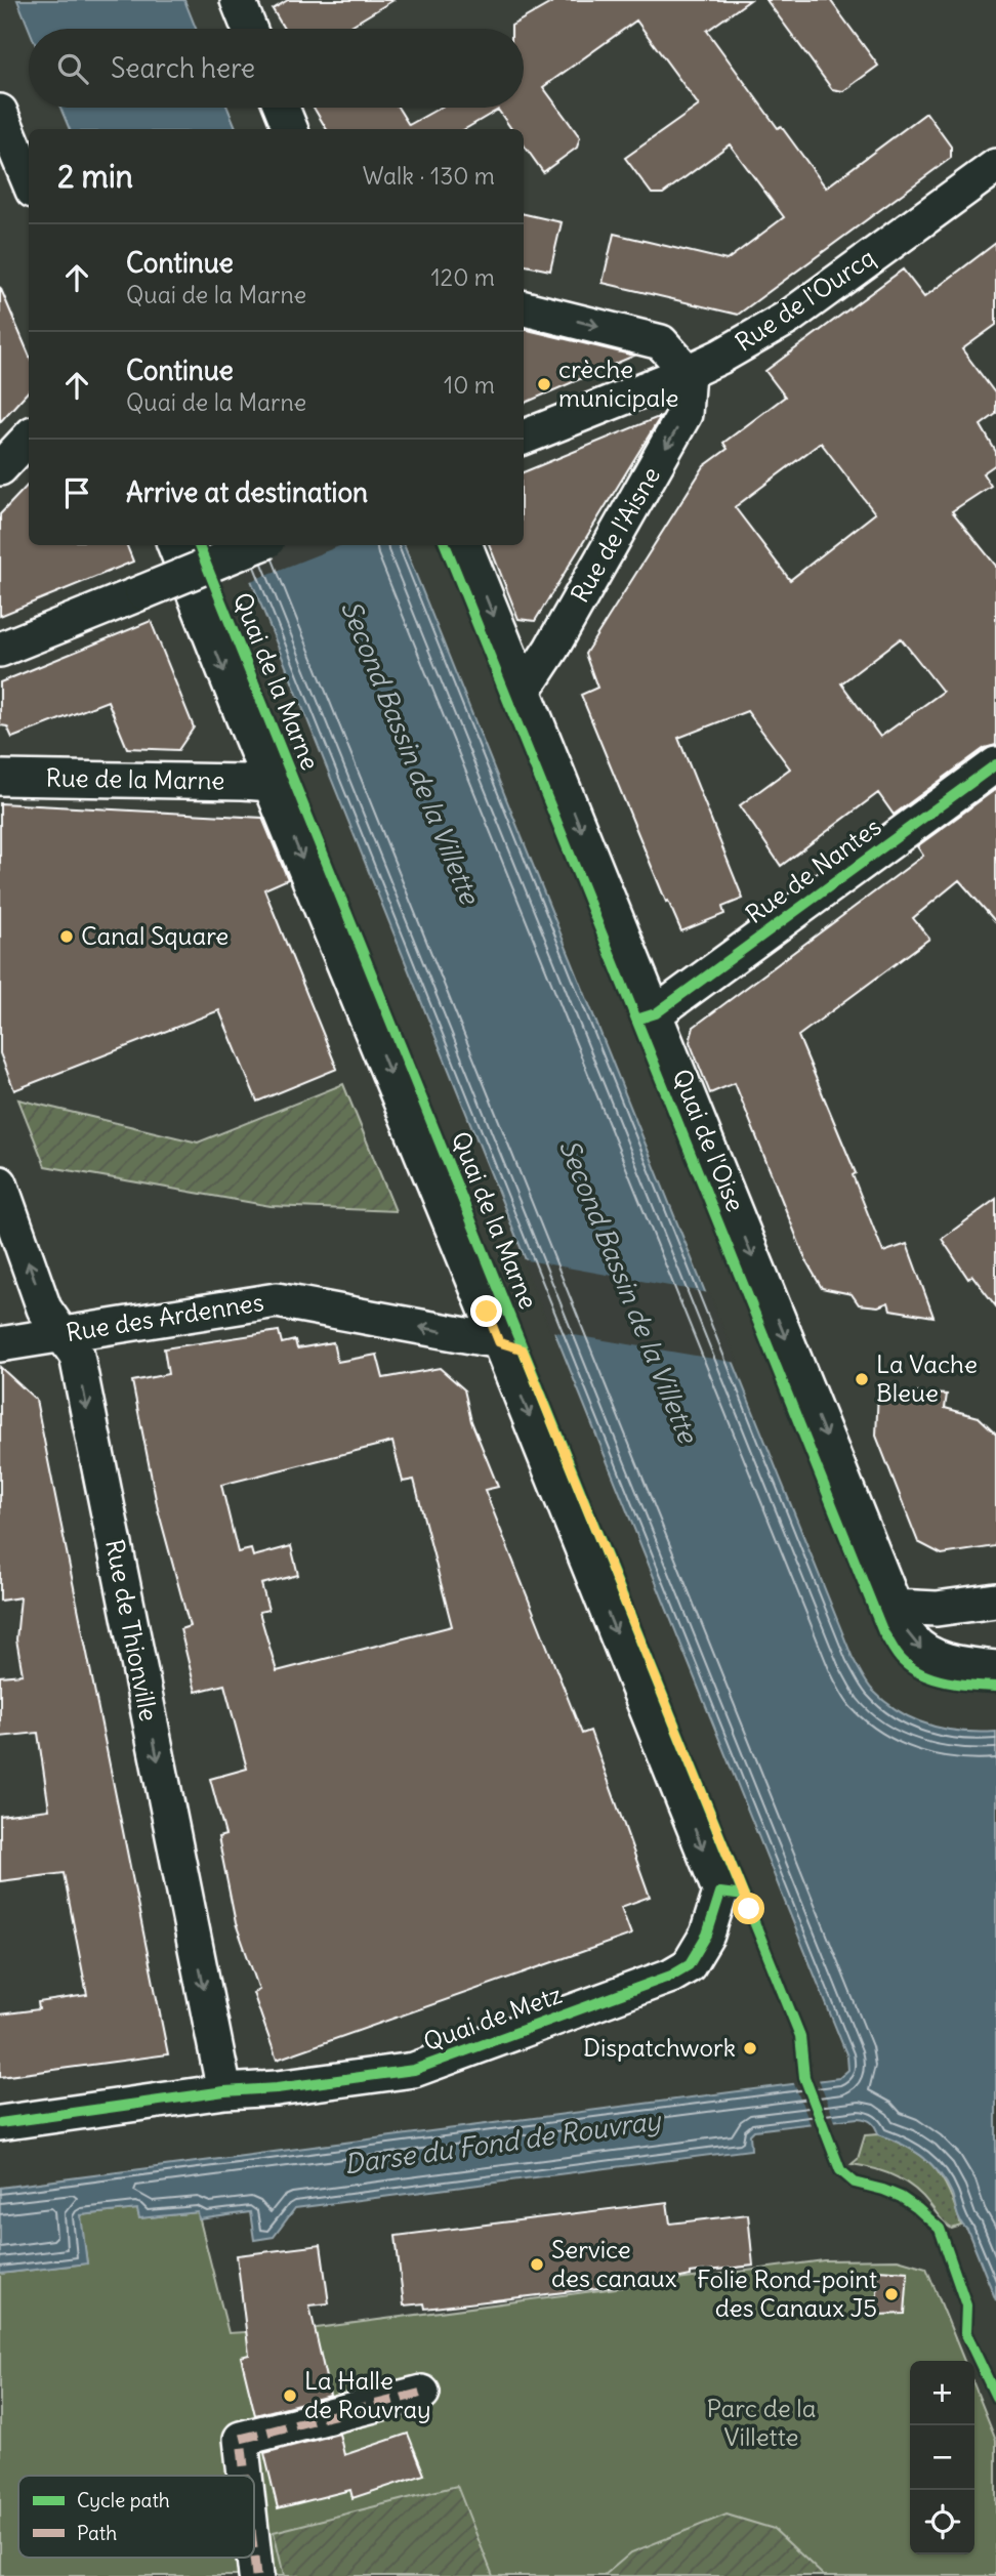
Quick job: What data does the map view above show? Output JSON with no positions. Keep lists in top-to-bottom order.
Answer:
{
  "streets": {
    "street": [
      "Rue de l'Ourcq",
      "Rue de l'Aisne",
      "Quai de la Marne",
      "Rue de la Marne",
      "Rue de Nantes",
      "Quai de l'Oise",
      "Rue des Ardennes",
      "Rue de Thionville",
      "Quai de Metz"
    ]
  },
  "crossings": [
    ["Rue de l'Ourcq", "Rue de l'Aisne"],
    ["Rue de l'Aisne", "Quai de l'Oise"],
    ["Quai de la Marne", "Rue de la Marne"],
    ["Quai de la Marne", "Rue des Ardennes"],
    ["Quai de la Marne", "Quai de Metz"],
    ["Rue de Nantes", "Quai de l'Oise"],
    ["Rue des Ardennes", "Rue de Thionville"],
    ["Rue de Thionville", "Quai de Metz"]
  ],
  "one_way": [
    "Rue de l'Aisne",
    "Quai de la Marne",
    "Quai de l'Oise",
    "Rue des Ardennes"
  ],
  "water": ["Second Bassin de la Villette", "Darse du Fond de Rouvray"],
  "parks": ["Parc de la Villette"],
  "places": [
    "crèche municipale",
    "Canal Square",
    "La Vache Bleue",
    "Dispatchwork",
    "Service des canaux",
    "Folie Rond-point des Canaux J5",
    "La Halle de Rouvray"
  ],
  "legend": ["Cycle path", "Path"],
  "page": {
    "search": "Search here",
    "heading": ["2 min", "Walk · 130 m"],
    "list": [
      ["Continue", "Quai de la Marne", "120 m"],
      ["Continue", "Quai de la Marne", "10 m"],
      "Arrive at destination"
    ],
    "map_buttons": ["+", "−"]
  }
}
